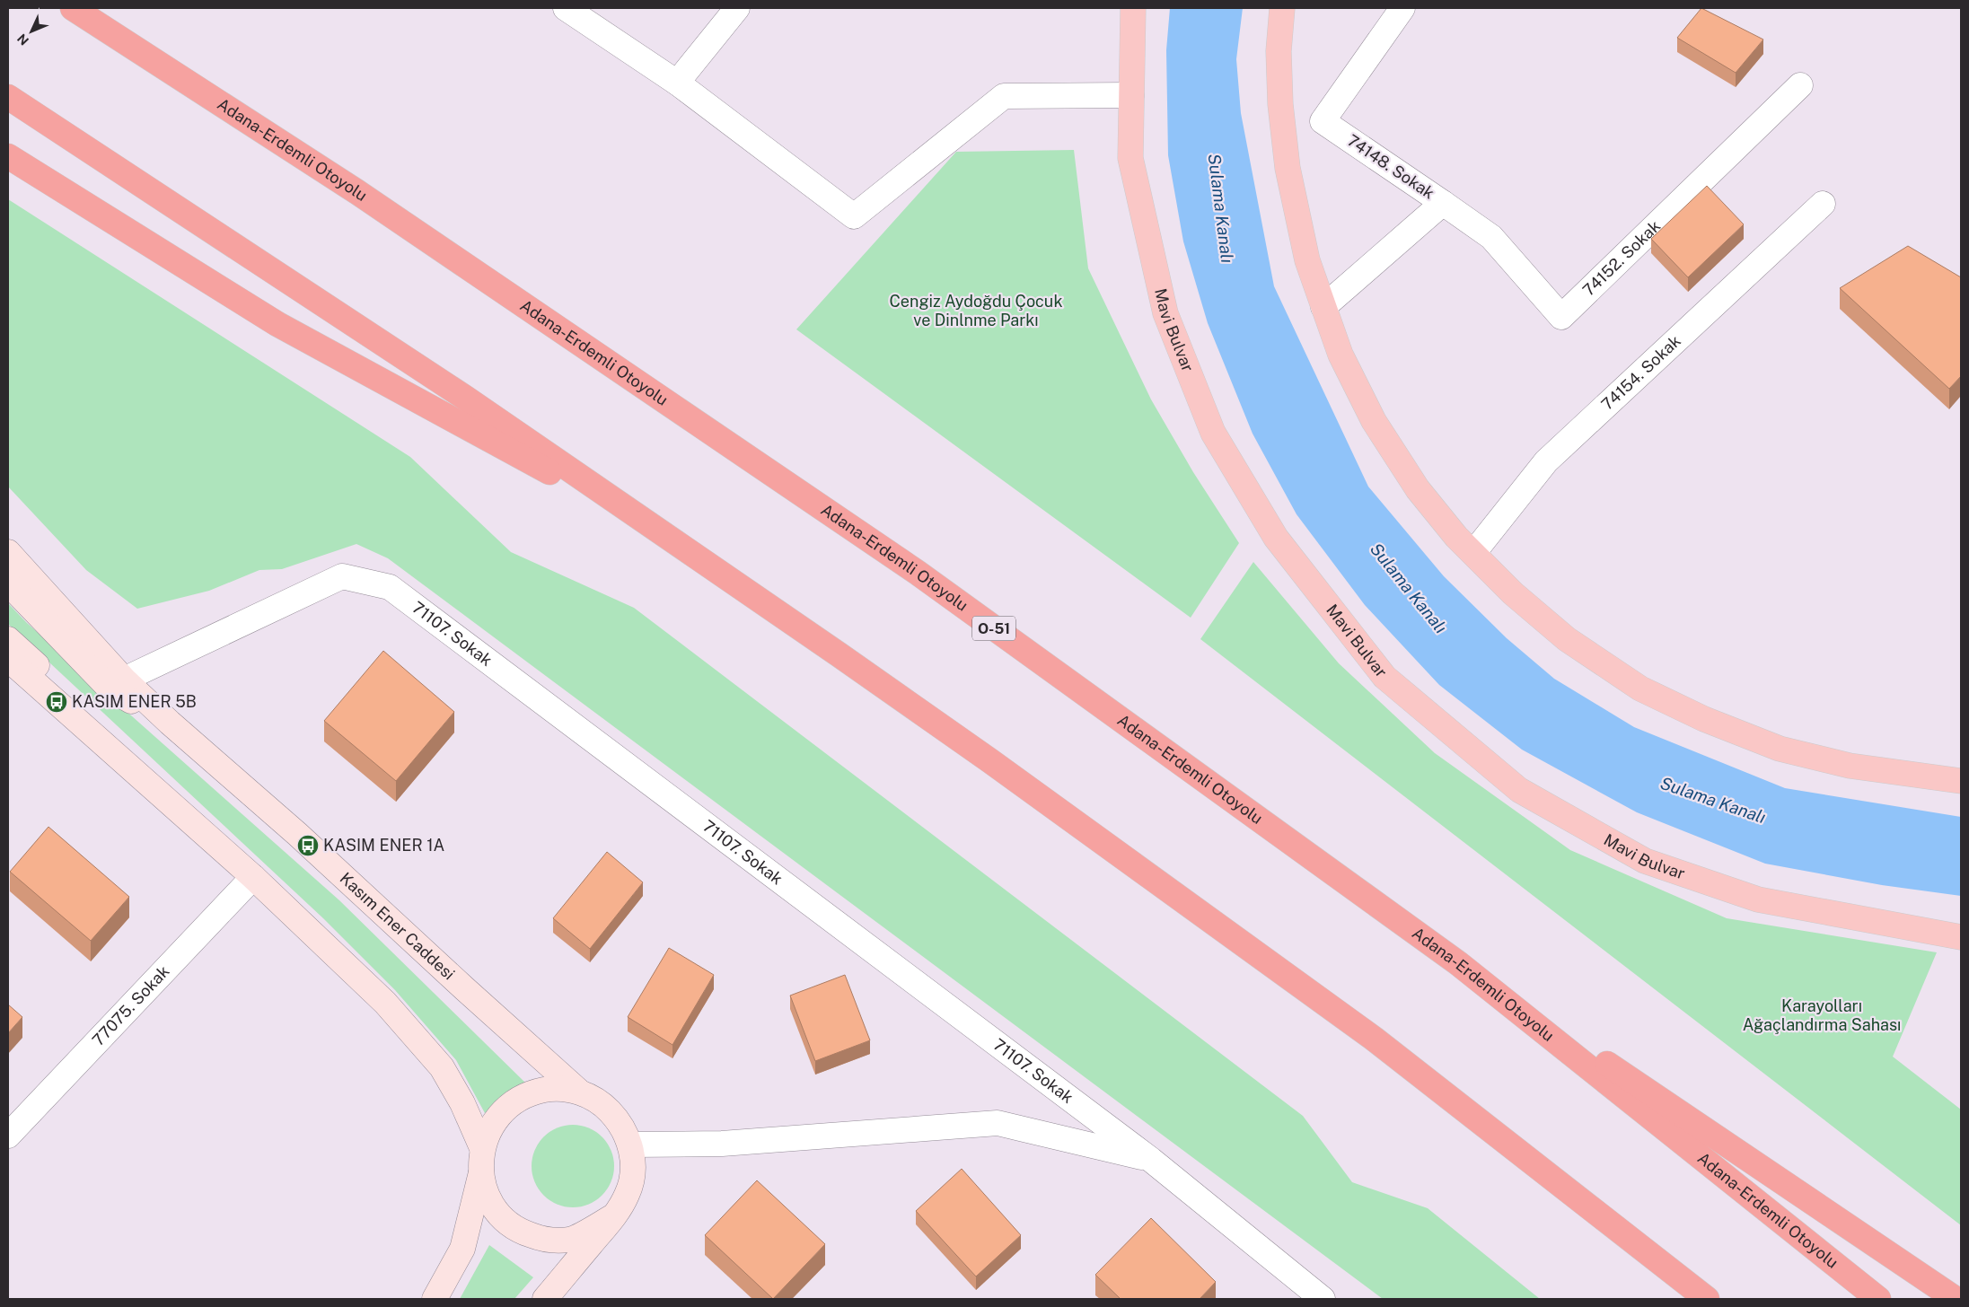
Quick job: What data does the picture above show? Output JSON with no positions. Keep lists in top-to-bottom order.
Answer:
{
  "streets": {
    "highway": ["Adana-Erdemli Otoyolu", "O-51"],
    "main road": ["Mavi Bulvar", "Kasım Ener Caddesi"],
    "street": [
      "74148. Sokak",
      "74152. Sokak",
      "74154. Sokak",
      "71107. Sokak",
      "77075. Sokak"
    ]
  },
  "crossings": [
    ["74148. Sokak", "74152. Sokak"],
    ["71107. Sokak", "Kasım Ener Caddesi"]
  ],
  "water": ["Sulama Kanalı"],
  "parks": ["Cengiz Aydoğdu Çocuk ve Dinlnme Parkı", "Karayolları Ağaçlandırma Sahası"],
  "places": {
    "bus stop": ["KASIM ENER 5B", "KASIM ENER 1A"]
  },
  "north": "bottom left"
}
